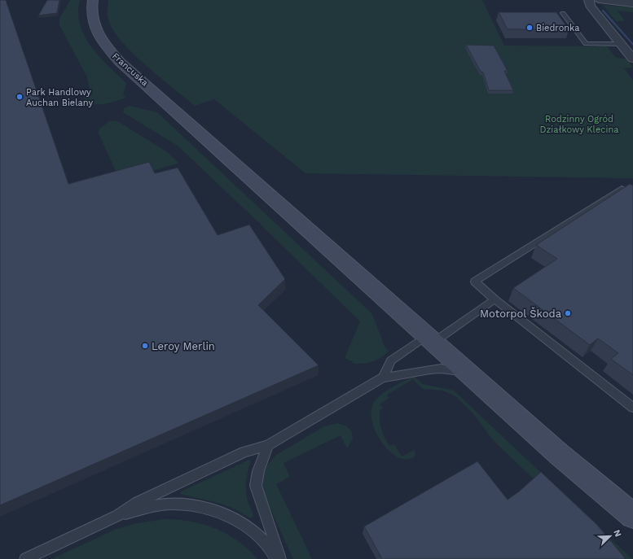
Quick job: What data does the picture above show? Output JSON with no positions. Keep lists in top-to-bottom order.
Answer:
{
  "streets": {
    "main road": ["Francuska"]
  },
  "parks": ["Rodzinny Ogród Działkowy Klecina"],
  "places": [
    "Biedronka",
    "Park Handlowy Auchan Bielany",
    "Motorpol Škoda",
    "Leroy Merlin"
  ],
  "north": "top right"
}
